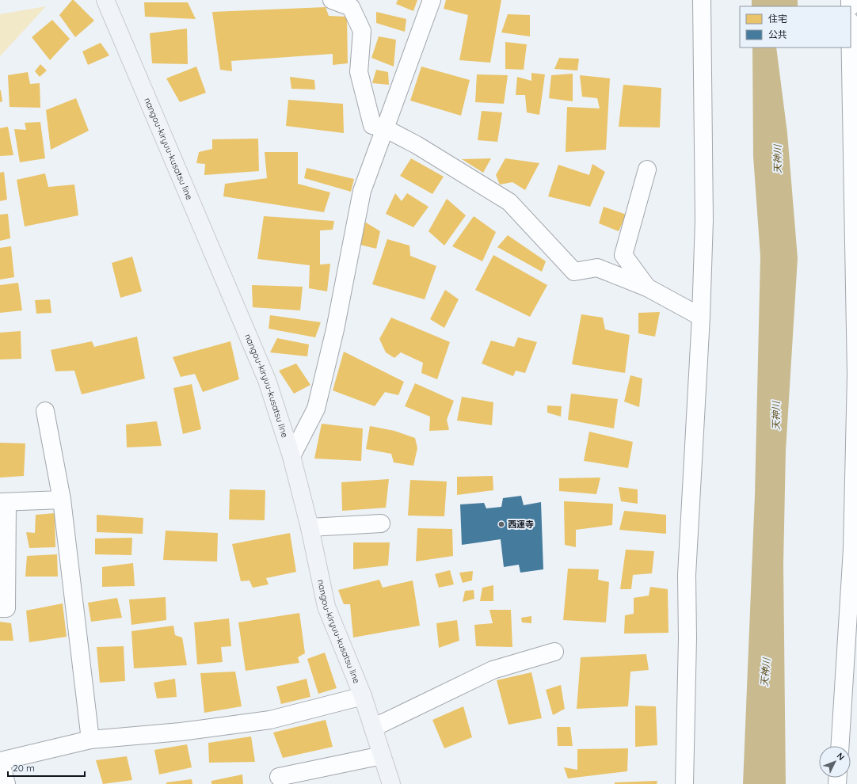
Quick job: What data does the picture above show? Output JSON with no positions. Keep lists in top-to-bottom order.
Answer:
{
  "streets": {
    "main road": ["nangou-kiryuu-kusatsu line"]
  },
  "water": ["天神川"],
  "places": ["西運寺"],
  "legend": ["住宅", "公共"],
  "scale_bar": "20 m",
  "north": "top right"
}
